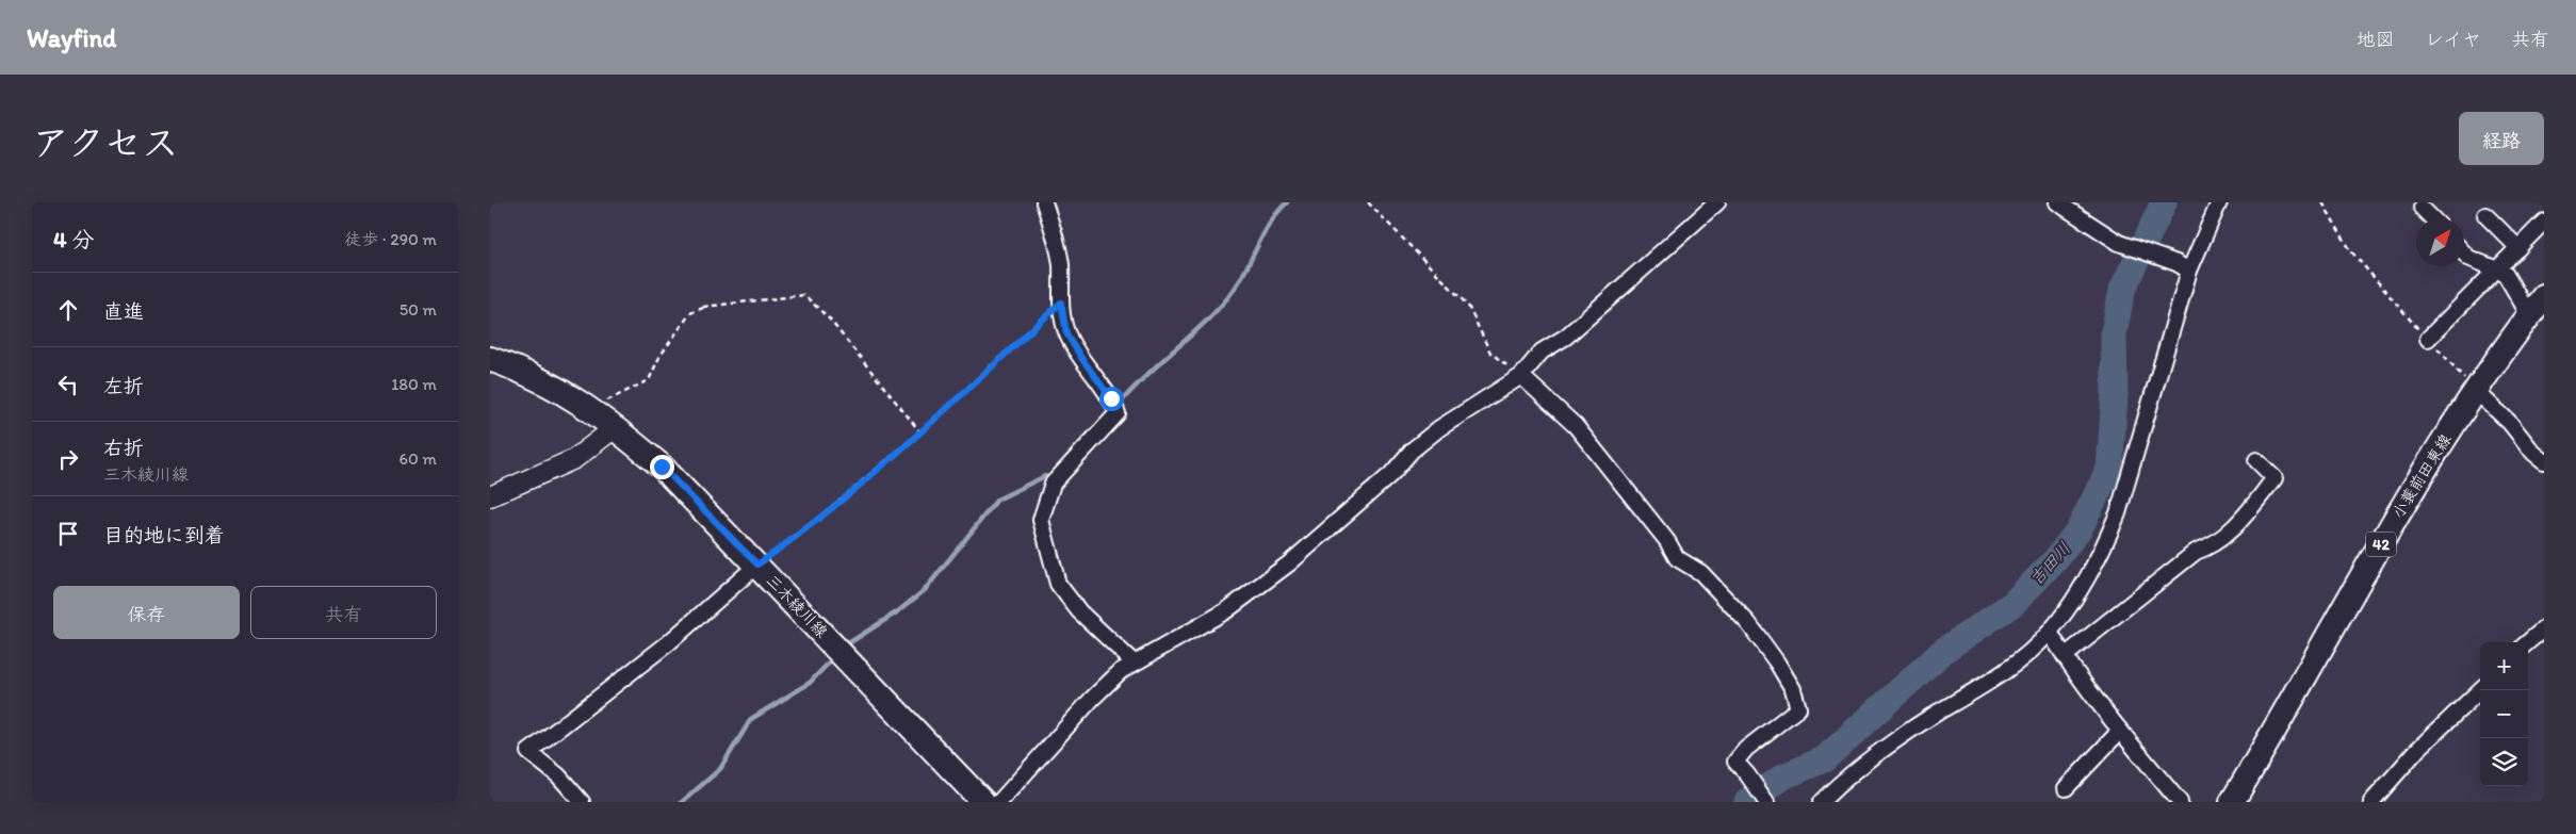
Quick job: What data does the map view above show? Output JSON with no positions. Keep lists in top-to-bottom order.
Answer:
{
  "streets": {
    "main road": ["小蓑前田東線", "42", "三木綾川線"]
  },
  "water": ["吉田川"],
  "north": "top right",
  "page": {
    "header": "Wayfind",
    "nav": ["地図", "レイヤ", "共有"],
    "title": "アクセス",
    "buttons": [
      "経路",
      ["保存", "共有"]
    ],
    "heading": ["4 分", "徒歩 · 290 m"],
    "list": [
      ["直進", "50 m"],
      ["左折", "180 m"],
      ["右折", "三木綾川線", "60 m"],
      "目的地に到着"
    ],
    "map_buttons": ["+", "−"]
  }
}
